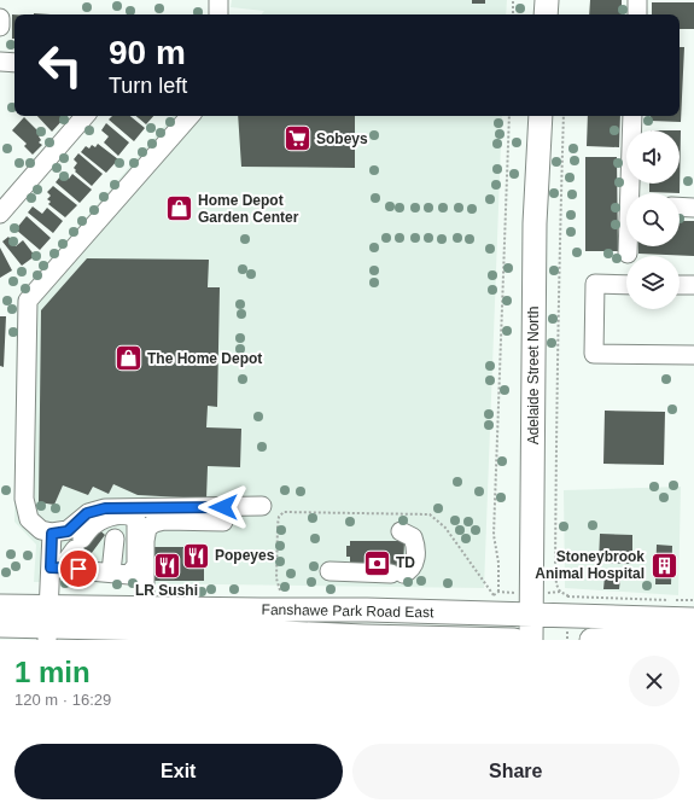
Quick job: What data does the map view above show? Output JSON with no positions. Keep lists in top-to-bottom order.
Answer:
{
  "streets": {
    "main road": ["Adelaide Street North", "Fanshawe Park Road East"]
  },
  "crossings": [
    ["Adelaide Street North", "Fanshawe Park Road East"]
  ],
  "places": {
    "supermarket": ["Sobeys"],
    "shop": ["Home Depot Garden Center", "The Home Depot"],
    "restaurant": ["Popeyes", "LR Sushi"],
    "bank": ["TD"],
    "building": ["Stoneybrook Animal Hospital"]
  },
  "page": {
    "turn": ["90 m", "Turn left"],
    "heading": ["1 min", "120 m · 16:29"],
    "buttons": ["Exit", "Share"]
  }
}
